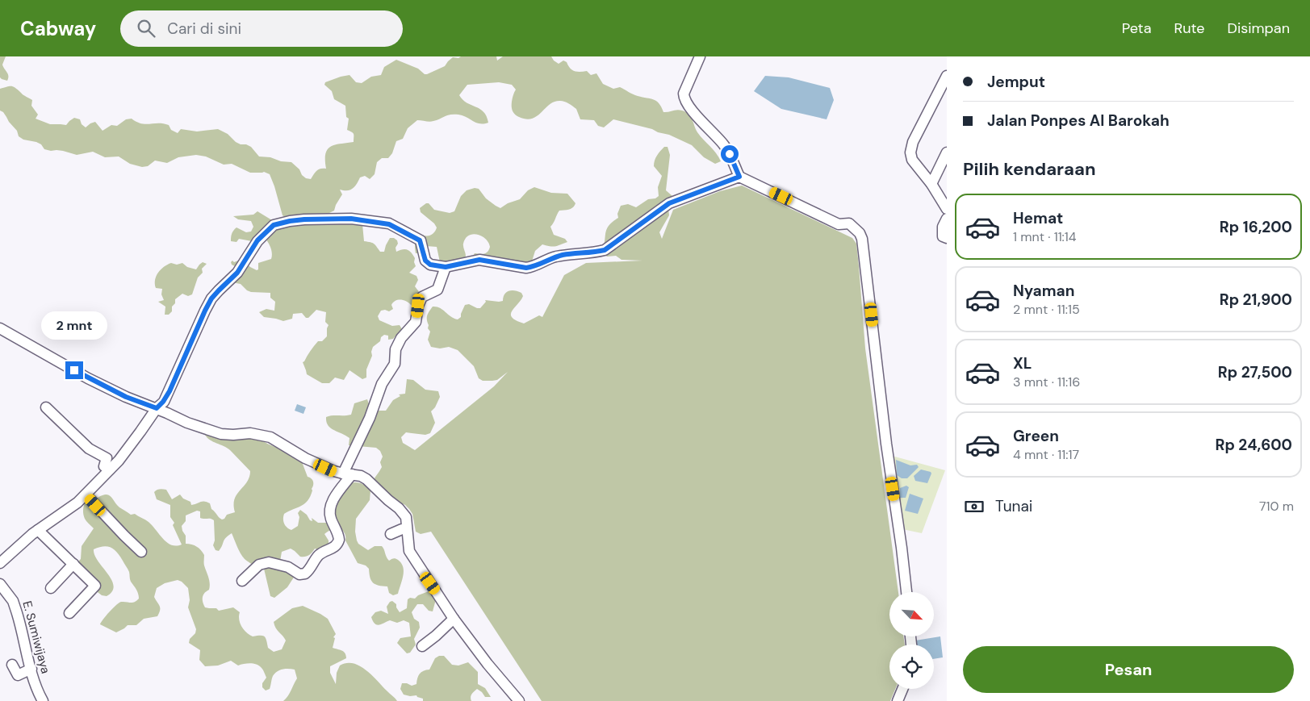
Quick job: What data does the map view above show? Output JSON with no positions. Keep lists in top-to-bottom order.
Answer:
{
  "streets": {
    "street": ["E. Sumiwijaya"]
  },
  "north": "bottom right",
  "page": {
    "header": "Cabway",
    "search": "Cari di sini",
    "nav": ["Peta", "Rute", "Disimpan"],
    "banner": ["Jemput", "Jalan Ponpes Al Barokah"],
    "heading": "Pilih kendaraan",
    "list": [
      {
        "name": "Hemat",
        "note": "1 mnt · 11:14",
        "value": "Rp 16,200"
      },
      {
        "name": "Nyaman",
        "note": "2 mnt · 11:15",
        "value": "Rp 21,900"
      },
      {
        "name": "XL",
        "note": "3 mnt · 11:16",
        "value": "Rp 27,500"
      },
      {
        "name": "Green",
        "note": "4 mnt · 11:17",
        "value": "Rp 24,600"
      }
    ],
    "bubble": "2 mnt",
    "pay": ["Tunai", "710 m"],
    "buttons": "Pesan"
  }
}
